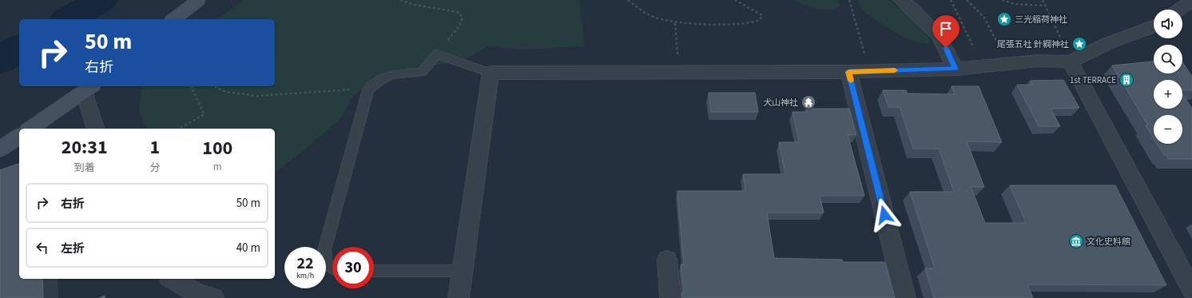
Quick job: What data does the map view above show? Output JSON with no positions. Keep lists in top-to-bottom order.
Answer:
{
  "places": {
    "place": ["三光稲荷神社", "尾張五社 針綱神社"],
    "building": ["1st TERRACE"],
    "temple": ["犬山神社"],
    "museum": ["文化史料館"]
  },
  "page": {
    "map_buttons": ["+", "−"],
    "turn": ["50 m", "右折"],
    "eta": [
      "20:31",
      "到着",
      "1",
      "分",
      "100",
      "m"
    ],
    "list": [
      {
        "name": "右折",
        "value": "50 m"
      },
      {
        "name": "左折",
        "value": "40 m"
      }
    ],
    "speed": "22 km/h",
    "limit": "30"
  }
}
